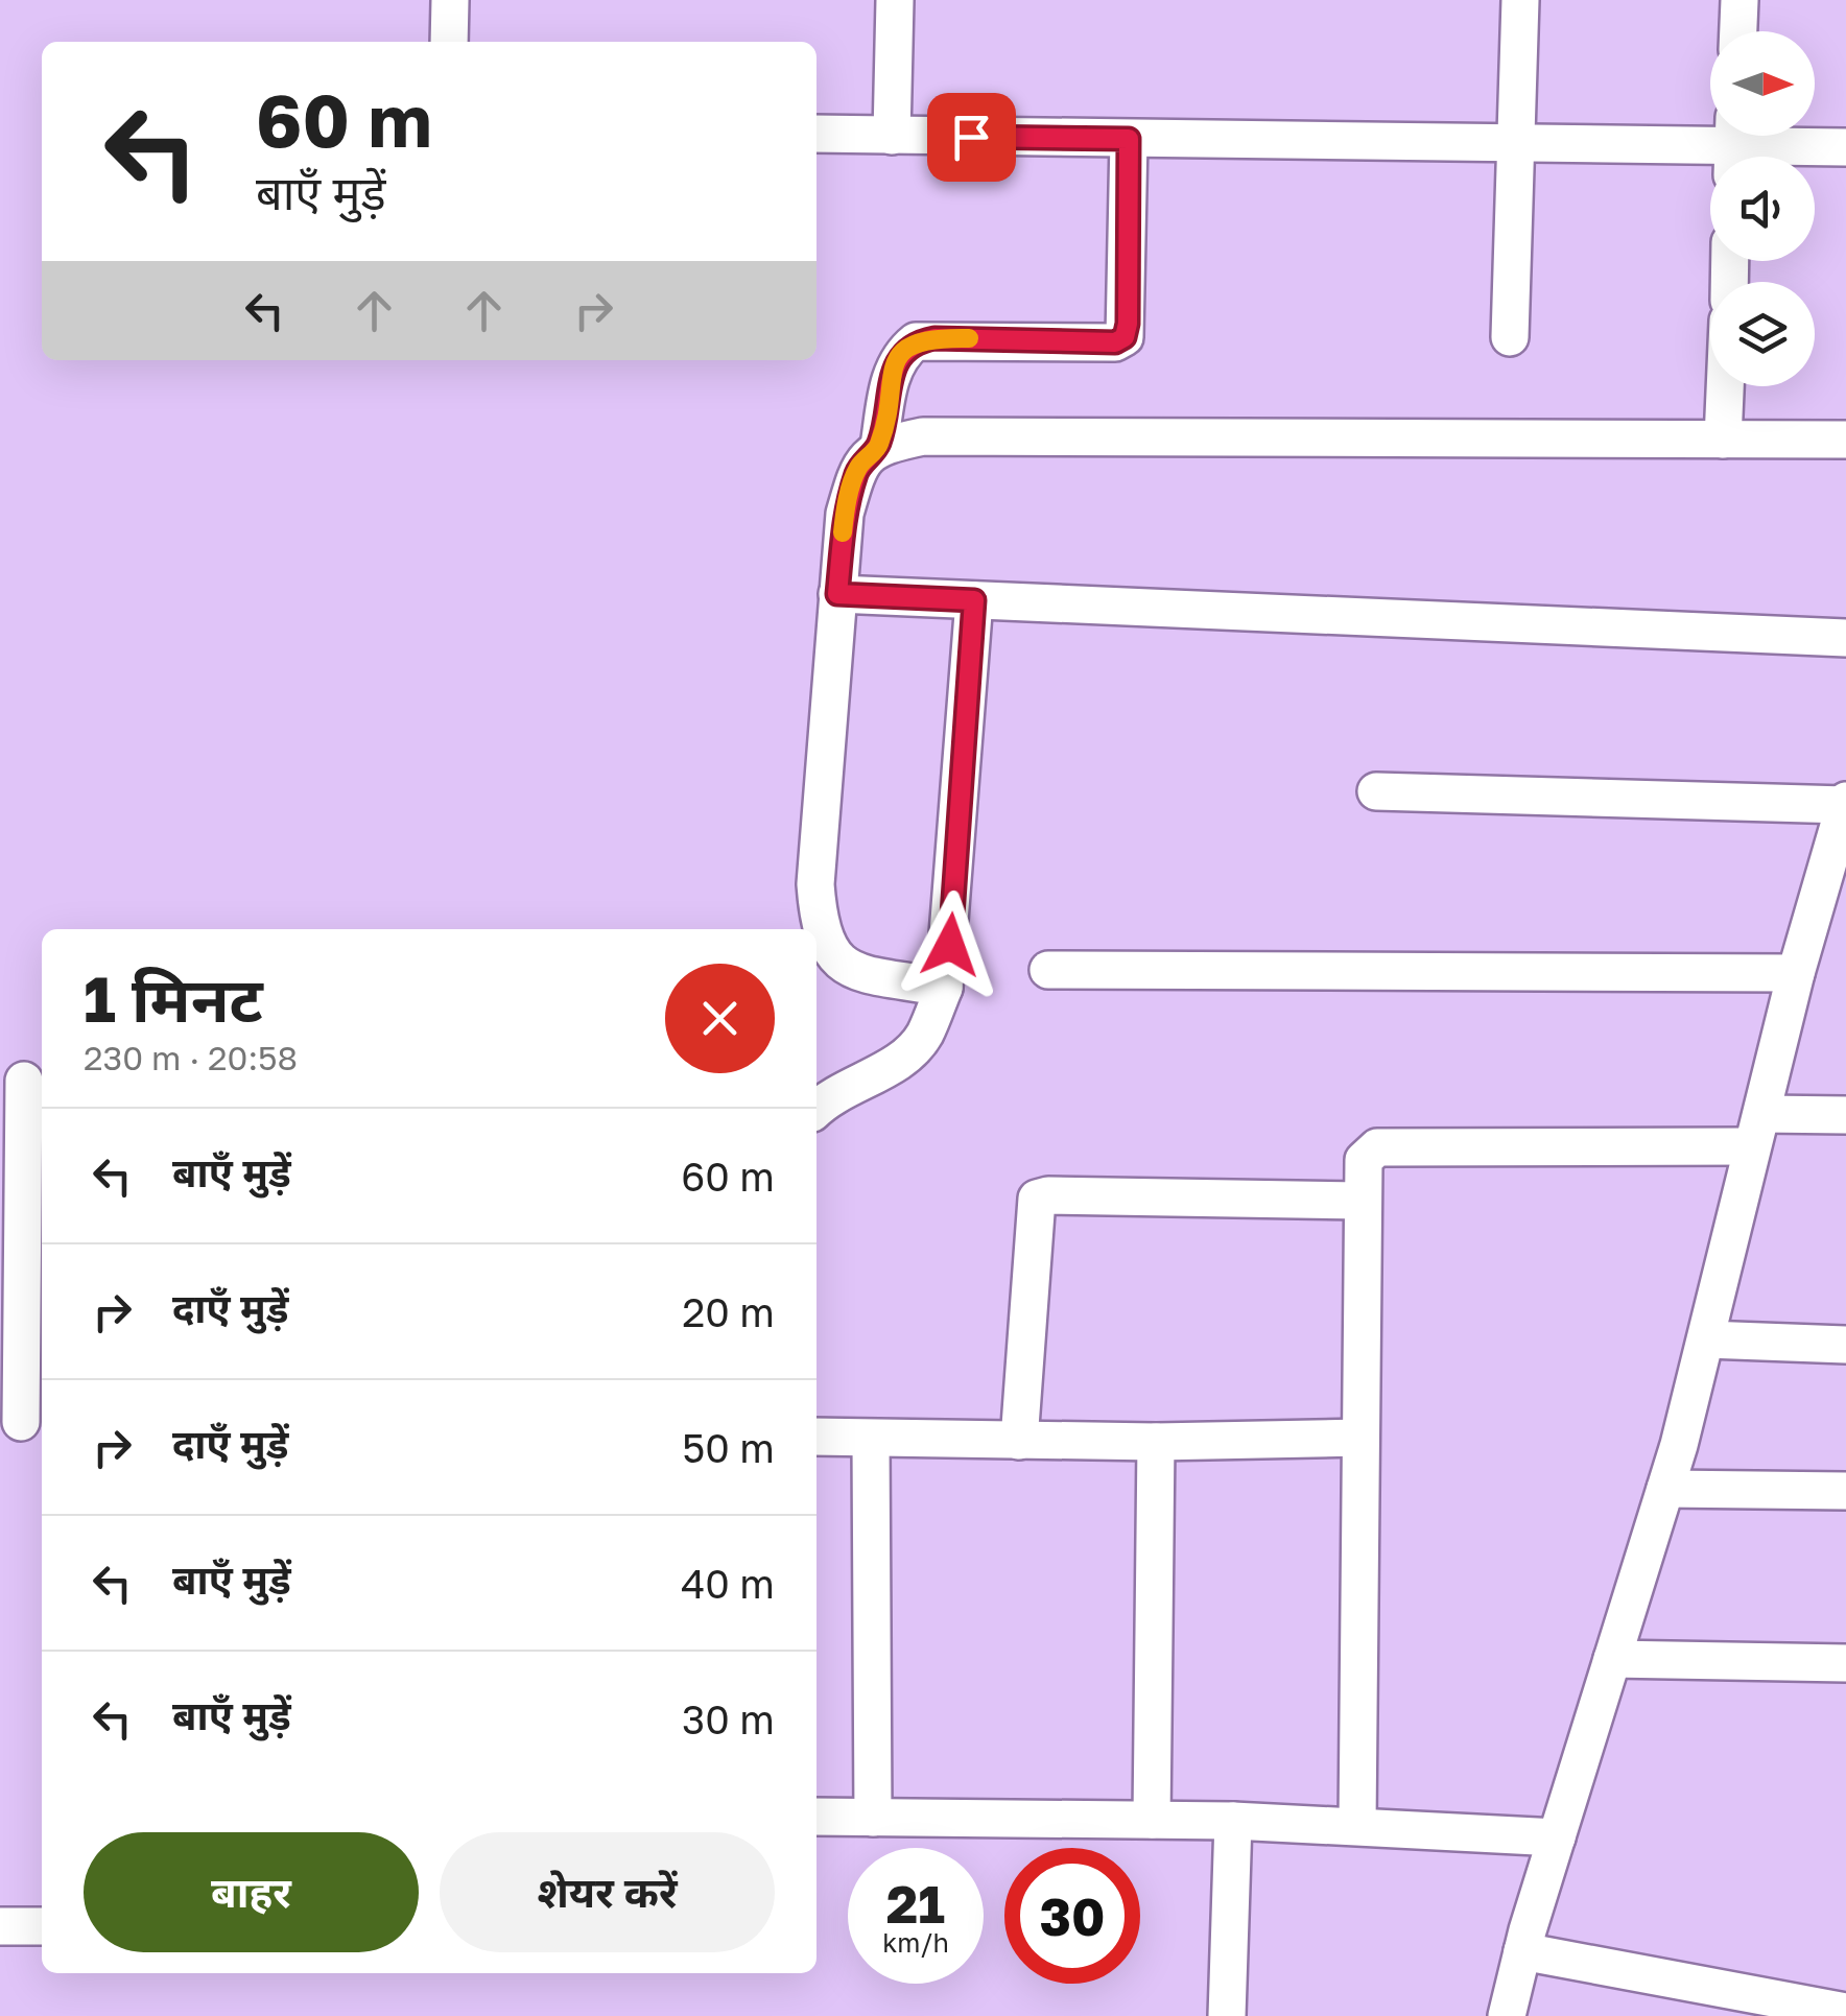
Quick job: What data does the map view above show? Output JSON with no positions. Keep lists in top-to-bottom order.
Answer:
{
  "north": "right",
  "page": {
    "turn": ["60 m", "बाएँ मुड़ें"],
    "heading": ["1 मिनट", "230 m · 20:58"],
    "list": [
      {
        "name": "बाएँ मुड़ें",
        "value": "60 m"
      },
      {
        "name": "दाएँ मुड़ें",
        "value": "20 m"
      },
      {
        "name": "दाएँ मुड़ें",
        "value": "50 m"
      },
      {
        "name": "बाएँ मुड़ें",
        "value": "40 m"
      },
      {
        "name": "बाएँ मुड़ें",
        "value": "30 m"
      }
    ],
    "buttons": ["बाहर", "शेयर करें"],
    "speed": "21 km/h",
    "limit": "30"
  }
}
